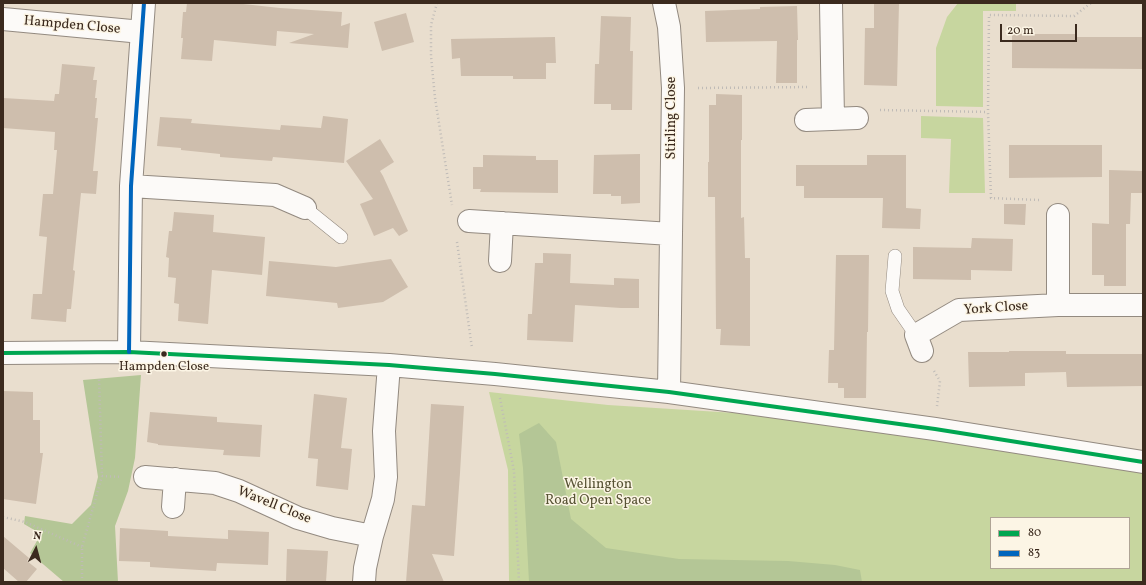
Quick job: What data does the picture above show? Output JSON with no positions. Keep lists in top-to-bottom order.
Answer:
{
  "streets": {
    "street": [
      "Hampden Close",
      "Stirling Close",
      "York Close",
      "Wavell Close"
    ]
  },
  "parks": ["Wellington Road Open Space"],
  "places": ["Hampden Close"],
  "lines": ["transit line 83", "transit line 80"],
  "legend": ["80", "83"],
  "scale_bar": "20 m",
  "north": "top"
}
